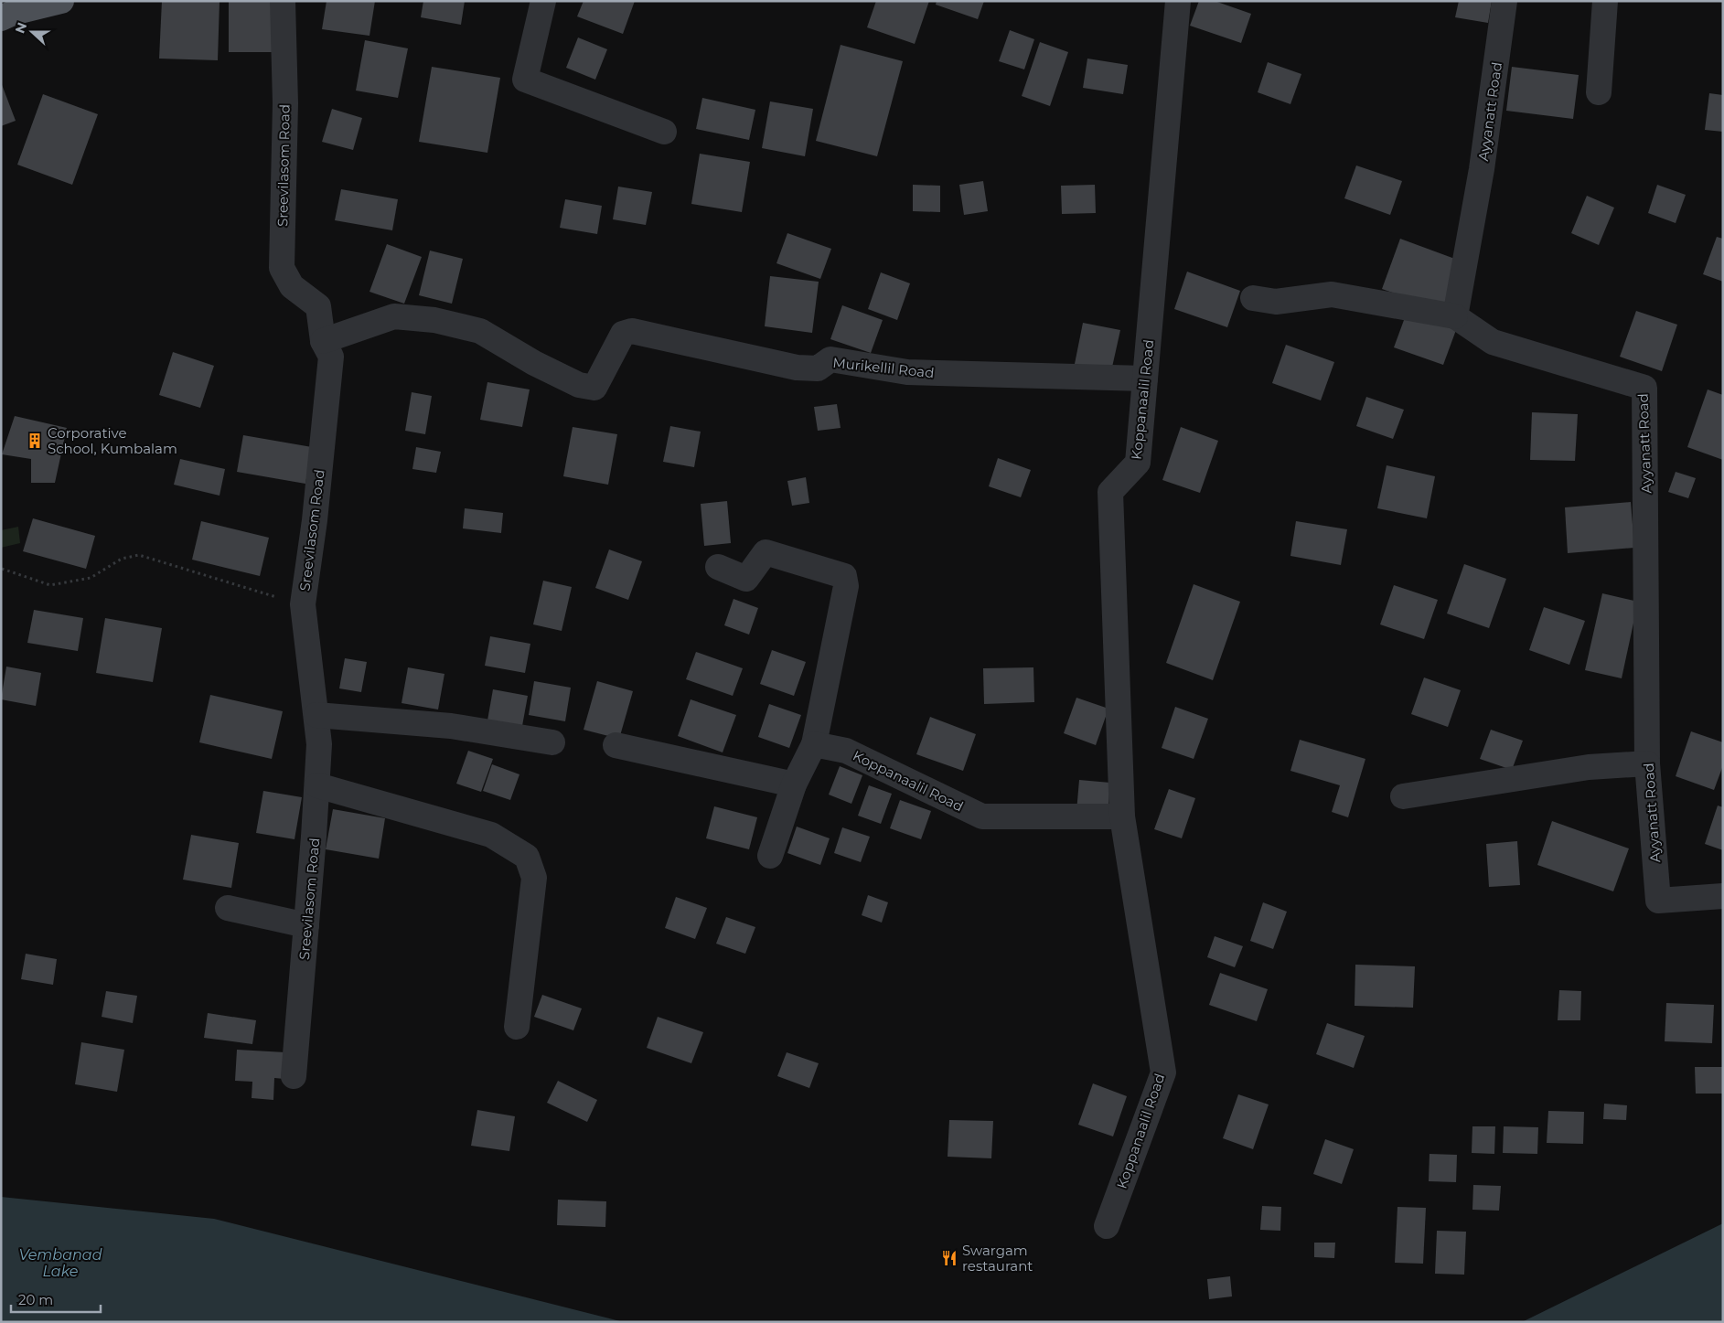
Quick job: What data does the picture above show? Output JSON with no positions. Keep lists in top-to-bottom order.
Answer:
{
  "streets": {
    "street": [
      "Ayyanatt Road",
      "Sreevilasom Road",
      "Murikellil Road",
      "Koppanaalil Road"
    ]
  },
  "crossings": [
    ["Sreevilasom Road", "Murikellil Road"],
    ["Murikellil Road", "Koppanaalil Road"]
  ],
  "water": ["Vembanad Lake"],
  "places": {
    "building": ["Corporative School, Kumbalam"],
    "restaurant": ["Swargam restaurant"]
  },
  "scale_bar": "20 m",
  "north": "left"
}
